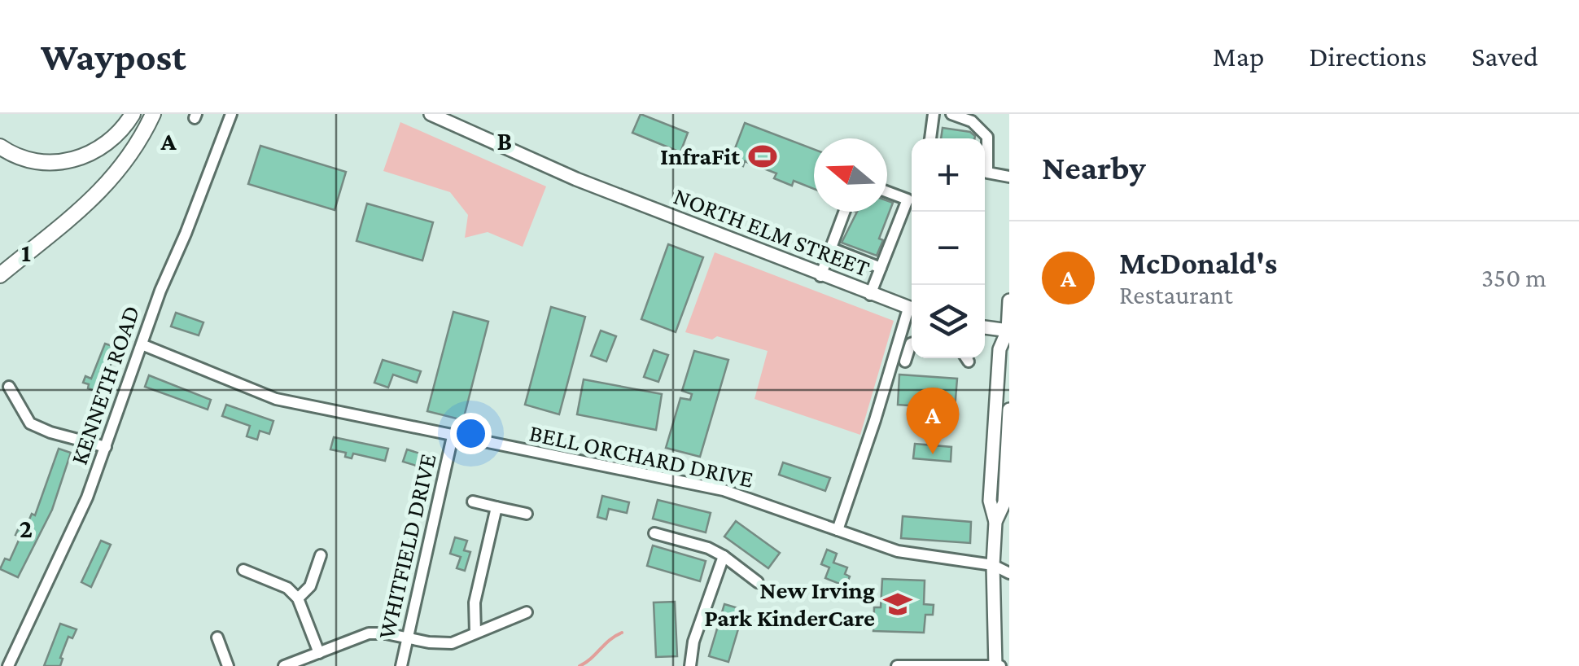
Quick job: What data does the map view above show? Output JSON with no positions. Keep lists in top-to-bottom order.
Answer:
{
  "streets": {
    "main road": ["NORTH ELM STREET"],
    "street": ["KENNETH ROAD", "BELL ORCHARD DRIVE", "WHITFIELD DRIVE"]
  },
  "crossings": [
    ["KENNETH ROAD", "BELL ORCHARD DRIVE"],
    ["BELL ORCHARD DRIVE", "WHITFIELD DRIVE"]
  ],
  "places": {
    "sports": ["InfraFit"],
    "school or university": ["New Irving Park KinderCare"]
  },
  "north": "left",
  "page": {
    "header": "Waypost",
    "nav": ["Map", "Directions", "Saved"],
    "heading": "Nearby",
    "map_buttons": ["+", "−"],
    "list": [
      {
        "mark": "A",
        "name": "McDonald's",
        "note": "Restaurant",
        "value": "350 m"
      }
    ],
    "pins": "A"
  },
  "grid": {
    "columns": ["A", "B"],
    "rows": ["1", "2"]
  }
}
